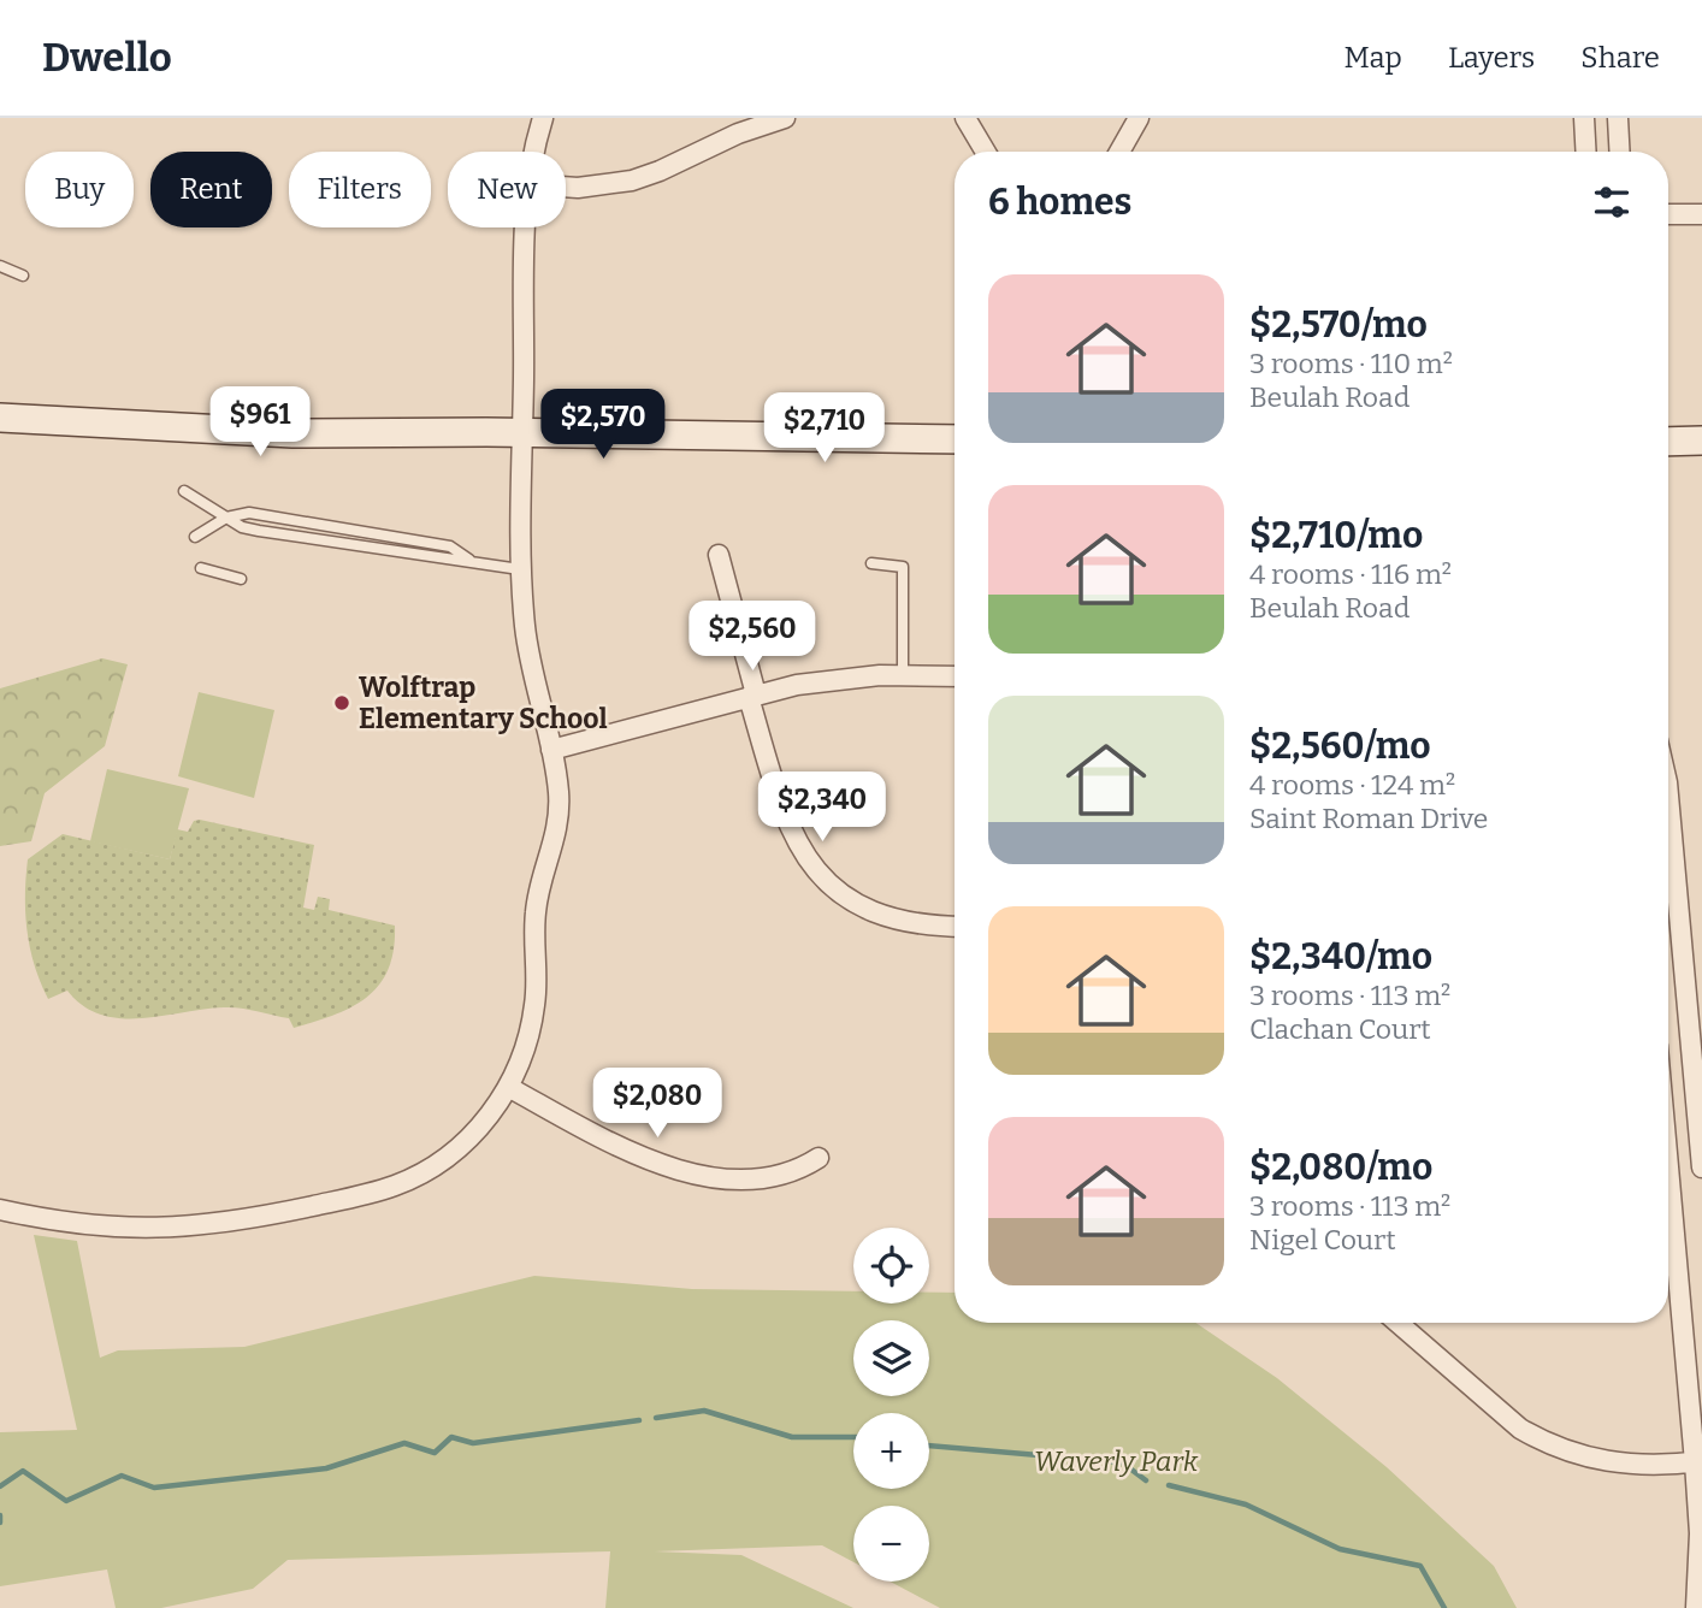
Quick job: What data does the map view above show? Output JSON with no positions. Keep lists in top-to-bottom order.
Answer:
{
  "parks": ["Waverly Park"],
  "places": ["Wolftrap Elementary School"],
  "page": {
    "header": "Dwello",
    "nav": ["Map", "Layers", "Share"],
    "chip": [
      "Buy",
      "Rent",
      "Filters",
      "New"
    ],
    "heading": "6 homes",
    "list": [
      {
        "name": "$2,570/mo",
        "note": "3 rooms · 110 m² · Beulah Road"
      },
      {
        "name": "$2,710/mo",
        "note": "4 rooms · 116 m² · Beulah Road"
      },
      {
        "name": "$2,560/mo",
        "note": "4 rooms · 124 m² · Saint Roman Drive"
      },
      {
        "name": "$2,340/mo",
        "note": "3 rooms · 113 m² · Clachan Court"
      },
      {
        "name": "$2,080/mo",
        "note": "3 rooms · 113 m² · Nigel Court"
      }
    ],
    "price": [
      "$961",
      "$2,570",
      "$2,710",
      "$2,560",
      "$2,340",
      "$2,080"
    ],
    "map_buttons": ["+", "−"]
  }
}
